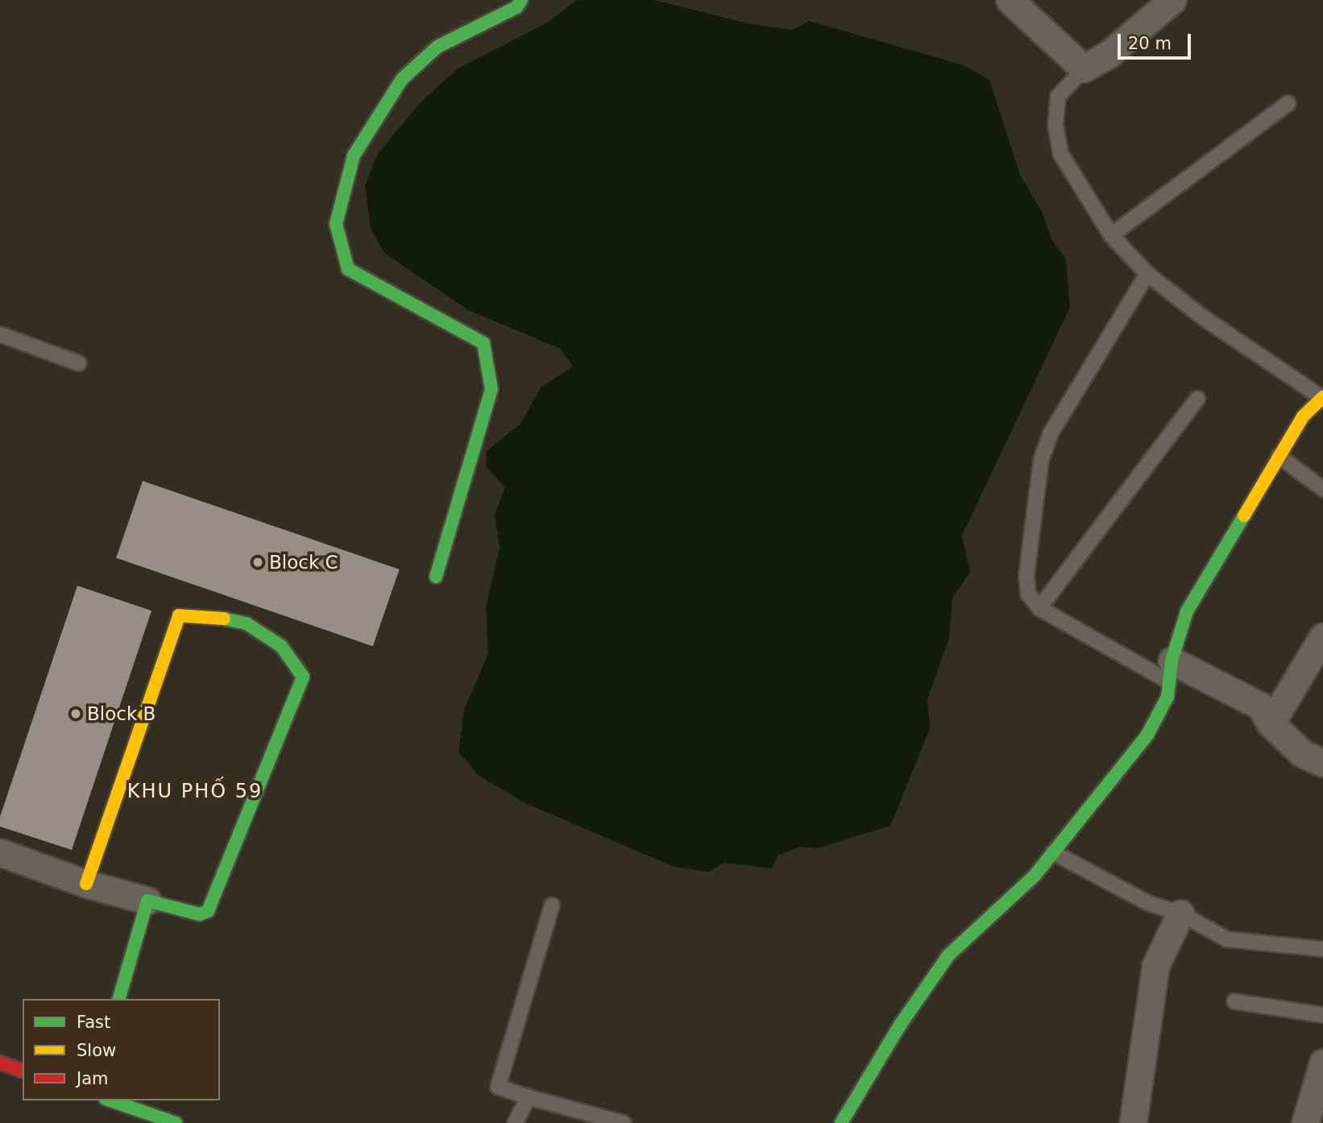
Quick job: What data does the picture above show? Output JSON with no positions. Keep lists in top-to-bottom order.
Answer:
{
  "districts": ["KHU PHỐ 59"],
  "places": ["Block C", "Block B"],
  "legend": ["Fast", "Slow", "Jam"],
  "scale_bar": "20 m"
}
